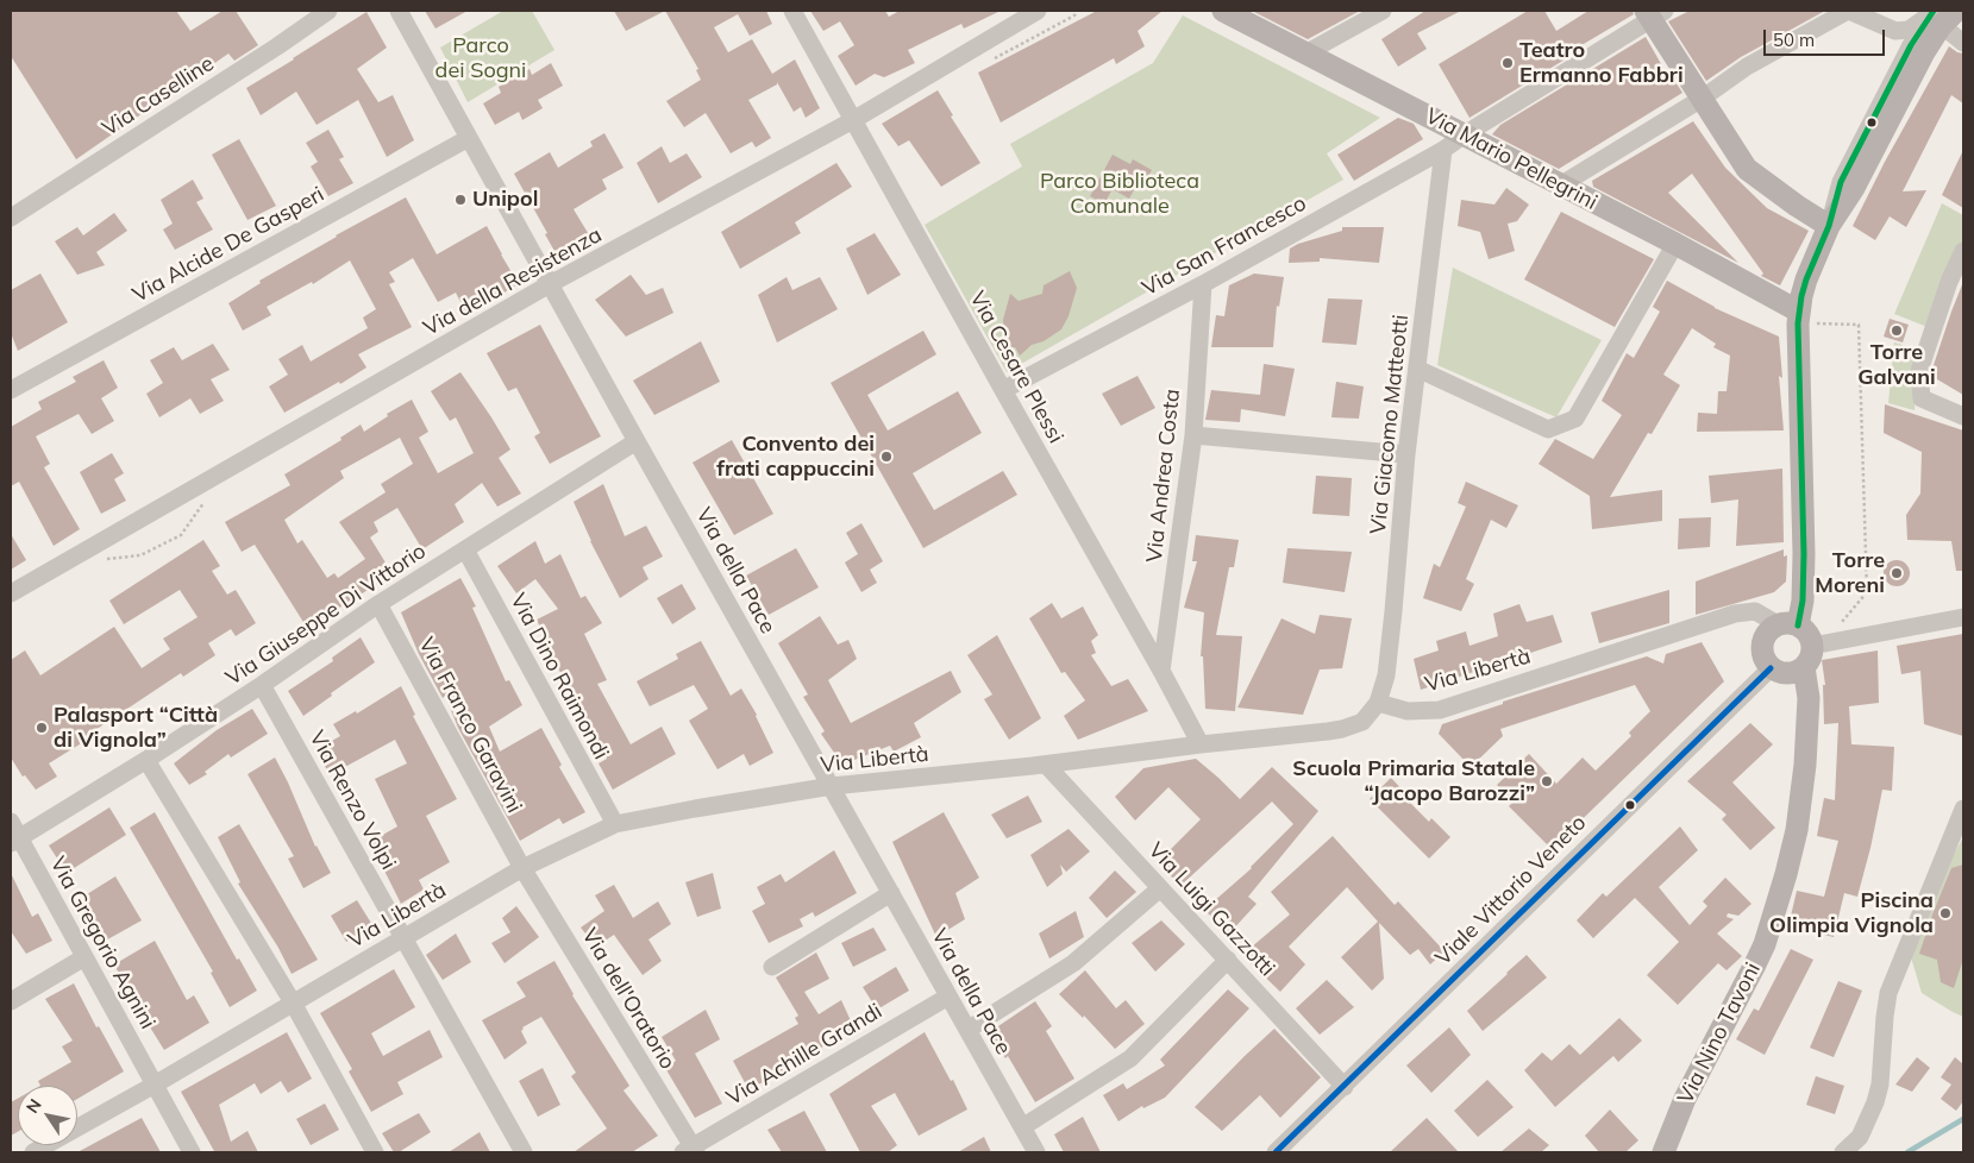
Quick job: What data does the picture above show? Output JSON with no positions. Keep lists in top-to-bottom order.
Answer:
{
  "streets": {
    "main road": ["Via Mario Pellegrini", "Via Nino Tavoni"],
    "street": [
      "Via Caselline",
      "Via Alcide De Gasperi",
      "Via San Francesco",
      "Via della Resistenza",
      "Via Cesare Plessi",
      "Via Giacomo Matteotti",
      "Via Andrea Costa",
      "Via della Pace",
      "Via Giuseppe Di Vittorio",
      "Via Libertà",
      "Via Dino Raimondi",
      "Via Franco Garavini",
      "Via Renzo Volpi",
      "Viale Vittorio Veneto",
      "Via Luigi Gazzotti",
      "Via Gregorio Agnini",
      "Via dell'Oratorio",
      "Via Achille Grandi"
    ]
  },
  "crossings": [
    ["Via Mario Pellegrini", "Via San Francesco"],
    ["Via Alcide De Gasperi", "Via della Pace"],
    ["Via San Francesco", "Via Cesare Plessi"],
    ["Via San Francesco", "Via Giacomo Matteotti"],
    ["Via San Francesco", "Via Andrea Costa"],
    ["Via della Resistenza", "Via Cesare Plessi"],
    ["Via della Resistenza", "Via della Pace"],
    ["Via Cesare Plessi", "Via Andrea Costa"],
    ["Via Cesare Plessi", "Via Libertà"],
    ["Via Giacomo Matteotti", "Via Libertà"],
    ["Via della Pace", "Via Giuseppe Di Vittorio"],
    ["Via della Pace", "Via Libertà"],
    ["Via della Pace", "Via Achille Grandi"],
    ["Via Giuseppe Di Vittorio", "Via Dino Raimondi"],
    ["Via Giuseppe Di Vittorio", "Via Franco Garavini"],
    ["Via Giuseppe Di Vittorio", "Via Renzo Volpi"],
    ["Via Giuseppe Di Vittorio", "Via Gregorio Agnini"],
    ["Via Libertà", "Via Dino Raimondi"],
    ["Via Libertà", "Via Franco Garavini"],
    ["Via Libertà", "Via Renzo Volpi"],
    ["Via Libertà", "Viale Vittorio Veneto"],
    ["Via Libertà", "Via Luigi Gazzotti"],
    ["Via Libertà", "Via Gregorio Agnini"],
    ["Via Libertà", "Via dell'Oratorio"],
    ["Via Libertà", "Via Nino Tavoni"],
    ["Via Franco Garavini", "Via dell'Oratorio"],
    ["Viale Vittorio Veneto", "Via Luigi Gazzotti"],
    ["Viale Vittorio Veneto", "Via Nino Tavoni"],
    ["Via dell'Oratorio", "Via Achille Grandi"]
  ],
  "parks": ["Parco dei Sogni", "Parco Biblioteca Comunale"],
  "places": [
    "Teatro Ermanno Fabbri",
    "Unipol",
    "Torre Galvani",
    "Convento dei frati cappuccini",
    "Torre Moreni",
    "Palasport “Città di Vignola”",
    "Scuola Primaria Statale “Jacopo Barozzi”",
    "Piscina Olimpia Vignola"
  ],
  "scale_bar": "50 m",
  "north": "top left"
}
